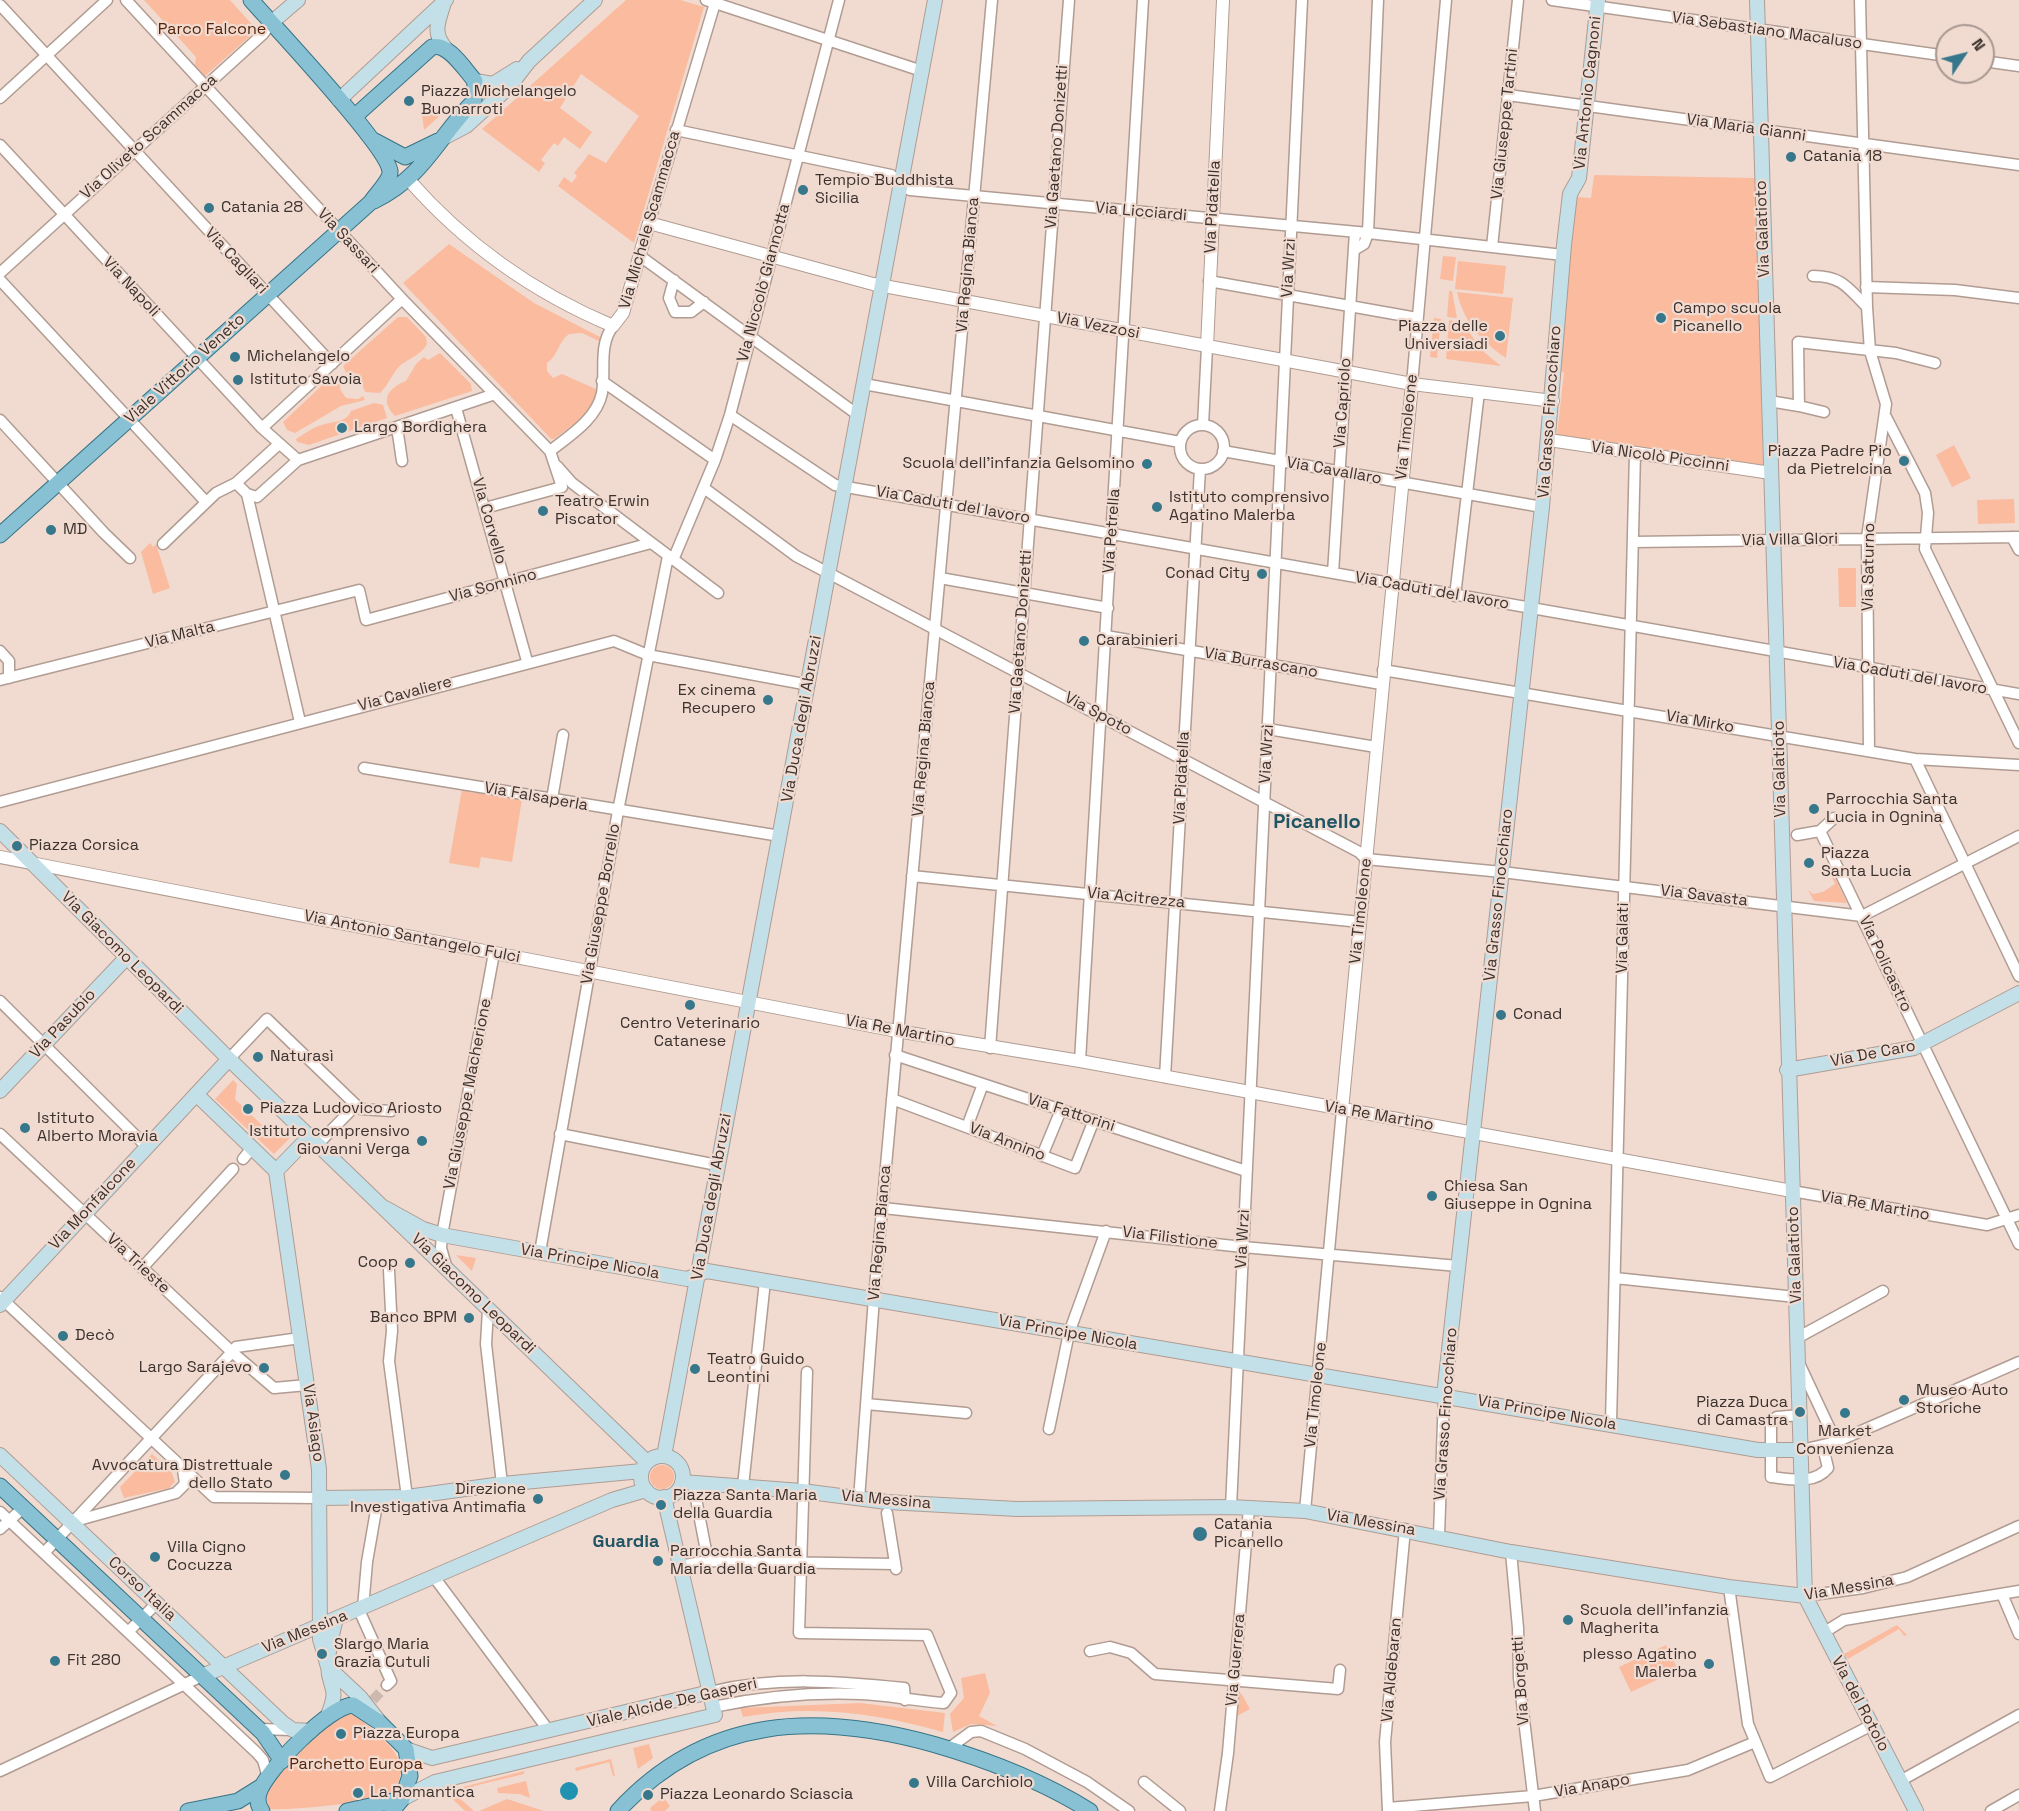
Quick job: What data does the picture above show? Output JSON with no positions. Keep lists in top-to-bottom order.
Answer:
{
  "streets": {
    "main road": [
      "Via Antonio Cagnoni",
      "Via Oliveto Scammacca",
      "Via Galatioto",
      "Viale Vittorio Veneto",
      "Via Grasso Finocchiaro",
      "Via Duca degli Abruzzi",
      "Via Giacomo Leopardi",
      "Via Pasubio",
      "Via De Caro",
      "Via Monfalcone",
      "Via Principe Nicola",
      "Via Asiago",
      "Via Messina",
      "Corso Italia",
      "Viale Alcide De Gasperi",
      "Via del Rotolo"
    ],
    "street": [
      "Via Sebastiano Macaluso",
      "Via Giuseppe Tartini",
      "Via Maria Gianni",
      "Via Gaetano Donizetti",
      "Via Pidatella",
      "Via Licciardi",
      "Via Michele Scammacca",
      "Via Sassari",
      "Via Cagliari",
      "Via Regina Bianca",
      "Via Wrzì",
      "Via Niccolò Giannotta",
      "Via Napoli",
      "Via Vezzosi",
      "Via Capriolo",
      "Via Timoleone",
      "Via Nicolò Piccinni",
      "Via Cavallaro",
      "Via Caduti del lavoro",
      "Via Corvello",
      "Via Petrella",
      "Via Villa Glori",
      "Via Saturno",
      "Via Sonnino",
      "Via Malta",
      "Via Burrascano",
      "Via Cavaliere",
      "Via Spoto",
      "Via Mirko",
      "Via Falsaperla",
      "Via Savasta",
      "Via Acitrezza",
      "Via Giuseppe Borrello",
      "Via Antonio Santangelo Fulci",
      "Via Galati",
      "Via Policastro",
      "Via Re Martino",
      "Via Giuseppe Macherione",
      "Via Fattorini",
      "Via Annino",
      "Via Filistione",
      "Via Trieste",
      "Via Guerrera",
      "Via Aldebaran",
      "Via Borgetti",
      "Via Anapo"
    ]
  },
  "crossings": [
    ["Via Sebastiano Macaluso", "Via Antonio Cagnoni"],
    ["Via Sebastiano Macaluso", "Via Galatioto"],
    ["Via Sebastiano Macaluso", "Via Saturno"],
    ["Via Antonio Cagnoni", "Via Maria Gianni"],
    ["Via Antonio Cagnoni", "Via Licciardi"],
    ["Via Antonio Cagnoni", "Via Grasso Finocchiaro"],
    ["Via Giuseppe Tartini", "Via Maria Gianni"],
    ["Via Giuseppe Tartini", "Via Licciardi"],
    ["Via Maria Gianni", "Via Galatioto"],
    ["Via Maria Gianni", "Via Saturno"],
    ["Via Oliveto Scammacca", "Via Sassari"],
    ["Via Oliveto Scammacca", "Via Cagliari"],
    ["Via Oliveto Scammacca", "Via Napoli"],
    ["Via Gaetano Donizetti", "Via Licciardi"],
    ["Via Gaetano Donizetti", "Via Vezzosi"],
    ["Via Gaetano Donizetti", "Via Caduti del lavoro"],
    ["Via Gaetano Donizetti", "Via Spoto"],
    ["Via Gaetano Donizetti", "Via Acitrezza"],
    ["Via Gaetano Donizetti", "Via Re Martino"],
    ["Via Pidatella", "Via Licciardi"],
    ["Via Pidatella", "Via Vezzosi"],
    ["Via Pidatella", "Via Cavallaro"],
    ["Via Pidatella", "Via Caduti del lavoro"],
    ["Via Pidatella", "Via Burrascano"],
    ["Via Pidatella", "Via Spoto"],
    ["Via Pidatella", "Via Acitrezza"],
    ["Via Pidatella", "Via Re Martino"],
    ["Via Licciardi", "Via Michele Scammacca"],
    ["Via Licciardi", "Via Regina Bianca"],
    ["Via Licciardi", "Via Wrzì"],
    ["Via Licciardi", "Via Niccolò Giannotta"],
    ["Via Licciardi", "Via Capriolo"],
    ["Via Licciardi", "Via Grasso Finocchiaro"],
    ["Via Licciardi", "Via Timoleone"],
    ["Via Licciardi", "Via Petrella"],
    ["Via Licciardi", "Via Duca degli Abruzzi"],
    ["Via Michele Scammacca", "Via Sassari"],
    ["Via Michele Scammacca", "Via Vezzosi"],
    ["Via Galatioto", "Via Nicolò Piccinni"],
    ["Via Galatioto", "Via Caduti del lavoro"],
    ["Via Galatioto", "Via Villa Glori"],
    ["Via Galatioto", "Via Mirko"],
    ["Via Galatioto", "Via Savasta"],
    ["Via Galatioto", "Via Re Martino"],
    ["Via Galatioto", "Via De Caro"],
    ["Via Galatioto", "Via Principe Nicola"],
    ["Via Sassari", "Viale Vittorio Veneto"],
    ["Via Sassari", "Via Corvello"],
    ["Via Cagliari", "Viale Vittorio Veneto"],
    ["Via Regina Bianca", "Via Vezzosi"],
    ["Via Regina Bianca", "Via Caduti del lavoro"],
    ["Via Regina Bianca", "Via Spoto"],
    ["Via Regina Bianca", "Via Acitrezza"],
    ["Via Regina Bianca", "Via Re Martino"],
    ["Via Regina Bianca", "Via Fattorini"],
    ["Via Regina Bianca", "Via Annino"],
    ["Via Regina Bianca", "Via Filistione"],
    ["Via Regina Bianca", "Via Principe Nicola"],
    ["Via Regina Bianca", "Via Messina"],
    ["Via Wrzì", "Via Vezzosi"],
    ["Via Wrzì", "Via Cavallaro"],
    ["Via Wrzì", "Via Caduti del lavoro"],
    ["Via Wrzì", "Via Burrascano"],
    ["Via Wrzì", "Via Spoto"],
    ["Via Wrzì", "Via Acitrezza"],
    ["Via Wrzì", "Via Re Martino"],
    ["Via Wrzì", "Via Fattorini"],
    ["Via Wrzì", "Via Filistione"],
    ["Via Wrzì", "Via Principe Nicola"],
    ["Via Wrzì", "Via Messina"],
    ["Via Niccolò Giannotta", "Via Vezzosi"],
    ["Via Niccolò Giannotta", "Via Caduti del lavoro"],
    ["Via Niccolò Giannotta", "Via Spoto"],
    ["Via Niccolò Giannotta", "Via Giuseppe Borrello"],
    ["Via Napoli", "Viale Vittorio Veneto"],
    ["Via Vezzosi", "Via Capriolo"],
    ["Via Vezzosi", "Via Grasso Finocchiaro"],
    ["Via Vezzosi", "Via Timoleone"],
    ["Via Vezzosi", "Via Petrella"],
    ["Via Vezzosi", "Via Duca degli Abruzzi"],
    ["Via Capriolo", "Via Cavallaro"],
    ["Via Capriolo", "Via Caduti del lavoro"],
    ["Via Grasso Finocchiaro", "Via Nicolò Piccinni"],
    ["Via Grasso Finocchiaro", "Via Cavallaro"],
    ["Via Grasso Finocchiaro", "Via Caduti del lavoro"],
    ["Via Grasso Finocchiaro", "Via Mirko"],
    ["Via Grasso Finocchiaro", "Via Savasta"],
    ["Via Grasso Finocchiaro", "Via Re Martino"],
    ["Via Grasso Finocchiaro", "Via Filistione"],
    ["Via Grasso Finocchiaro", "Via Principe Nicola"],
    ["Via Grasso Finocchiaro", "Via Messina"],
    ["Via Timoleone", "Via Cavallaro"],
    ["Via Timoleone", "Via Caduti del lavoro"],
    ["Via Timoleone", "Via Burrascano"],
    ["Via Timoleone", "Via Spoto"],
    ["Via Timoleone", "Via Mirko"],
    ["Via Timoleone", "Via Savasta"],
    ["Via Timoleone", "Via Acitrezza"],
    ["Via Timoleone", "Via Re Martino"],
    ["Via Timoleone", "Via Filistione"],
    ["Via Timoleone", "Via Principe Nicola"],
    ["Via Timoleone", "Via Messina"],
    ["Via Nicolò Piccinni", "Via Galati"],
    ["Via Caduti del lavoro", "Via Petrella"],
    ["Via Caduti del lavoro", "Via Saturno"],
    ["Via Caduti del lavoro", "Via Duca degli Abruzzi"],
    ["Via Caduti del lavoro", "Via Galati"],
    ["Via Corvello", "Via Sonnino"],
    ["Via Corvello", "Via Cavaliere"],
    ["Via Petrella", "Via Burrascano"],
    ["Via Petrella", "Via Spoto"],
    ["Via Petrella", "Via Acitrezza"],
    ["Via Petrella", "Via Re Martino"],
    ["Via Villa Glori", "Via Saturno"],
    ["Via Villa Glori", "Via Galati"],
    ["Via Saturno", "Via Mirko"],
    ["Via Sonnino", "Via Malta"],
    ["Via Cavaliere", "Via Duca degli Abruzzi"],
    ["Via Cavaliere", "Via Giuseppe Borrello"],
    ["Via Spoto", "Via Duca degli Abruzzi"],
    ["Via Spoto", "Via Savasta"],
    ["Via Duca degli Abruzzi", "Via Falsaperla"],
    ["Via Duca degli Abruzzi", "Via Antonio Santangelo Fulci"],
    ["Via Duca degli Abruzzi", "Via Giacomo Leopardi"],
    ["Via Duca degli Abruzzi", "Via Re Martino"],
    ["Via Duca degli Abruzzi", "Via Principe Nicola"],
    ["Via Duca degli Abruzzi", "Via Messina"],
    ["Via Mirko", "Via Galati"],
    ["Via Falsaperla", "Via Giuseppe Borrello"],
    ["Via Savasta", "Via Galati"],
    ["Via Savasta", "Via Policastro"],
    ["Via Giuseppe Borrello", "Via Antonio Santangelo Fulci"],
    ["Via Giuseppe Borrello", "Via Principe Nicola"],
    ["Via Antonio Santangelo Fulci", "Via Giacomo Leopardi"],
    ["Via Antonio Santangelo Fulci", "Via Re Martino"],
    ["Via Antonio Santangelo Fulci", "Via Giuseppe Macherione"],
    ["Via Galati", "Via Re Martino"],
    ["Via Galati", "Via Principe Nicola"],
    ["Via Giacomo Leopardi", "Via Pasubio"],
    ["Via Giacomo Leopardi", "Via Giuseppe Macherione"],
    ["Via Giacomo Leopardi", "Via Monfalcone"],
    ["Via Giacomo Leopardi", "Via Principe Nicola"],
    ["Via Giacomo Leopardi", "Via Messina"],
    ["Via Policastro", "Via Re Martino"],
    ["Via Policastro", "Via De Caro"],
    ["Via Giuseppe Macherione", "Via Principe Nicola"],
    ["Via Fattorini", "Via Annino"],
    ["Via Monfalcone", "Via Trieste"],
    ["Via Trieste", "Via Asiago"],
    ["Via Asiago", "Via Messina"],
    ["Via Messina", "Corso Italia"],
    ["Via Messina", "Via Guerrera"],
    ["Via Messina", "Via Aldebaran"],
    ["Via Messina", "Via Borgetti"],
    ["Via Messina", "Via del Rotolo"],
    ["Via Aldebaran", "Via Anapo"],
    ["Via Borgetti", "Via Anapo"]
  ],
  "districts": ["Picanello", "Guardia"],
  "parks": ["Parco Falcone", "Parchetto Europa"],
  "places": [
    "Piazza Michelangelo Buonarroti",
    "Catania 18",
    "Tempio Buddhista Sicilia",
    "Catania 28",
    "Campo scuola Picanello",
    "Piazza delle Universiadi",
    "Michelangelo",
    "Istituto Savoia",
    "Largo Bordighera",
    "Piazza Padre Pio da Pietrelcina",
    "Scuola dell'infanzia Gelsomino",
    "Istituto comprensivo Agatino Malerba",
    "Teatro Erwin Piscator",
    "MD",
    "Conad City",
    "Carabinieri",
    "Ex cinema Recupero",
    "Parrocchia Santa Lucia in Ognina",
    "Piazza Corsica",
    "Piazza Santa Lucia",
    "Centro Veterinario Catanese",
    "Conad",
    "Naturasì",
    "Piazza Ludovico Ariosto",
    "Istituto Alberto Moravia",
    "Istituto comprensivo Giovanni Verga",
    "Chiesa San Giuseppe in Ognina",
    "Coop",
    "Banco BPM",
    "Decò",
    "Largo Sarajevo",
    "Teatro Guido Leontini",
    "Museo Auto Storiche",
    "Piazza Duca di Camastra",
    "Market Convenienza",
    "Avvocatura Distrettuale dello Stato",
    "Direzione Investigativa Antimafia",
    "Piazza Santa Maria della Guardia",
    "Catania Picanello",
    "Villa Cigno Cocuzza",
    "Parrocchia Santa Maria della Guardia",
    "Scuola dell'infanzia Magherita",
    "Slargo Maria Grazia Cutuli",
    "Fit 280",
    "plesso Agatino Malerba",
    "Piazza Europa",
    "Villa Carchiolo",
    "La Romantica",
    "Piazza Leonardo Sciascia"
  ],
  "north": "top right"
}
